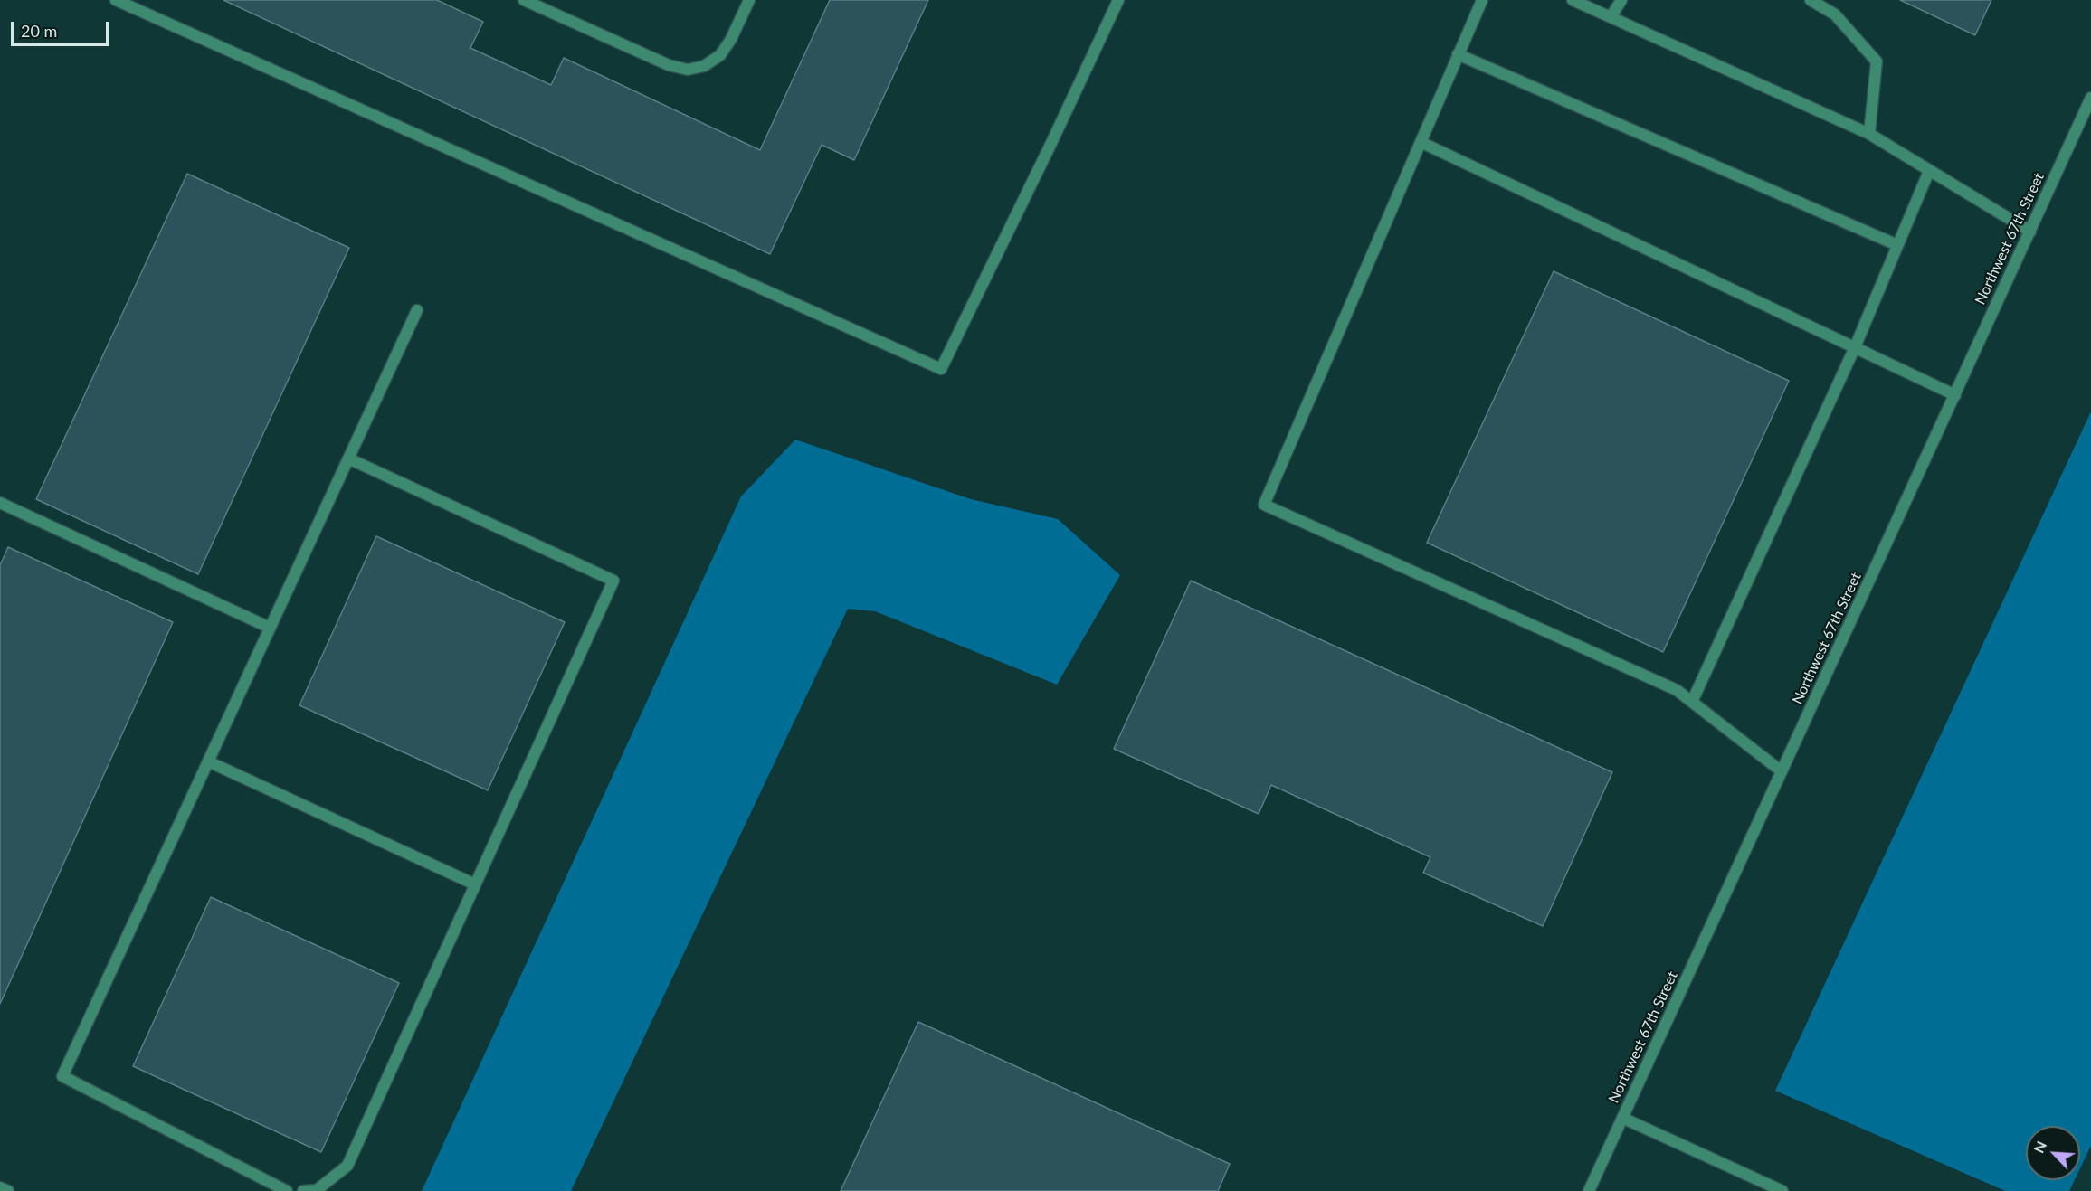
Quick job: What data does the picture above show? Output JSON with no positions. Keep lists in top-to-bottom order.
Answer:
{
  "streets": {
    "street": ["Northwest 67th Street"]
  },
  "scale_bar": "20 m",
  "north": "top left"
}
